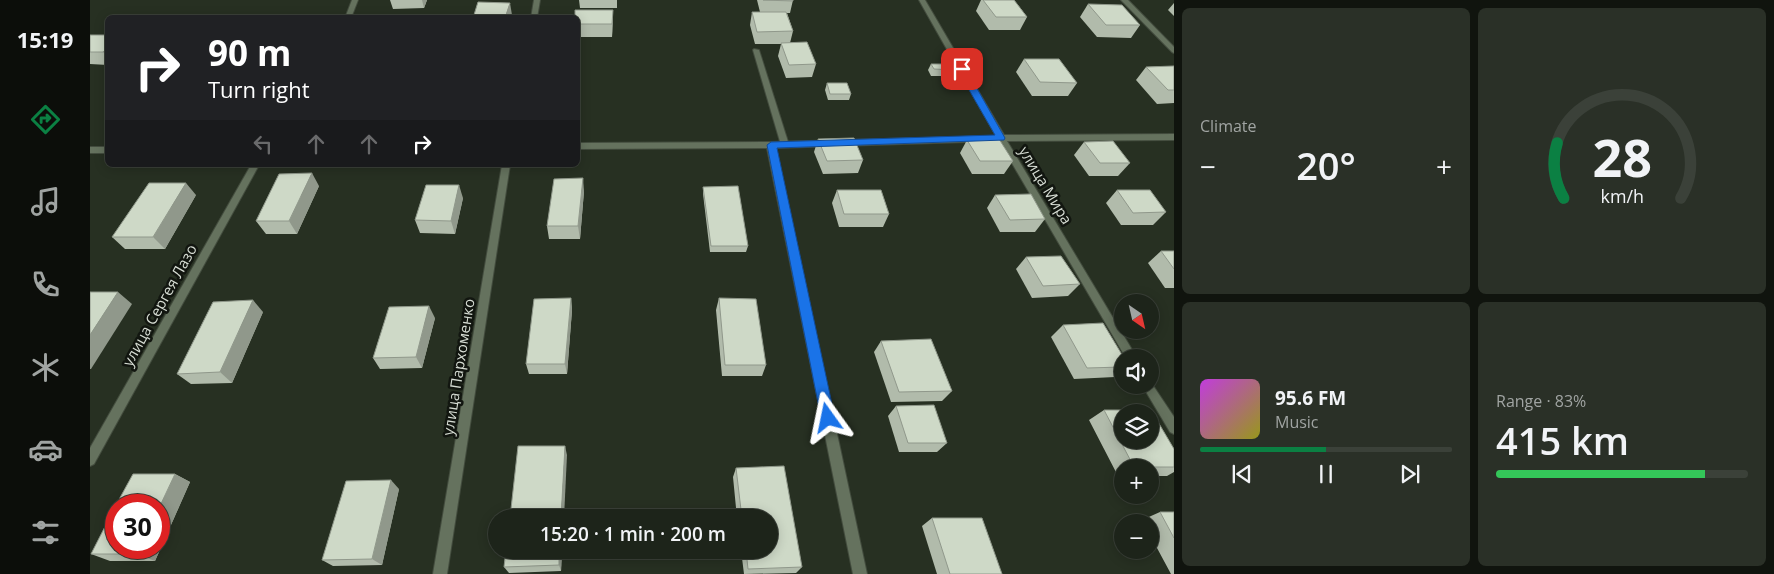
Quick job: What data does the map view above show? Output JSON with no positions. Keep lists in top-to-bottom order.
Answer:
{
  "streets": {
    "street": ["улица Мира", "улица Сергея Лазо", "улица Пархоменко"]
  },
  "north": "bottom right",
  "page": {
    "tabs": "15:19",
    "tile": [
      "Climate",
      ["Range · 83%", "415 km"]
    ],
    "turn": ["90 m", "Turn right"],
    "heat": ["−", "20°", "+"],
    "map_buttons": ["+", "−"],
    "song": ["95.6 FM", "Music"],
    "limit": "30",
    "trip": "15:20 · 1 min · 200 m",
    "gauge": ["28", "km/h"]
  }
}
